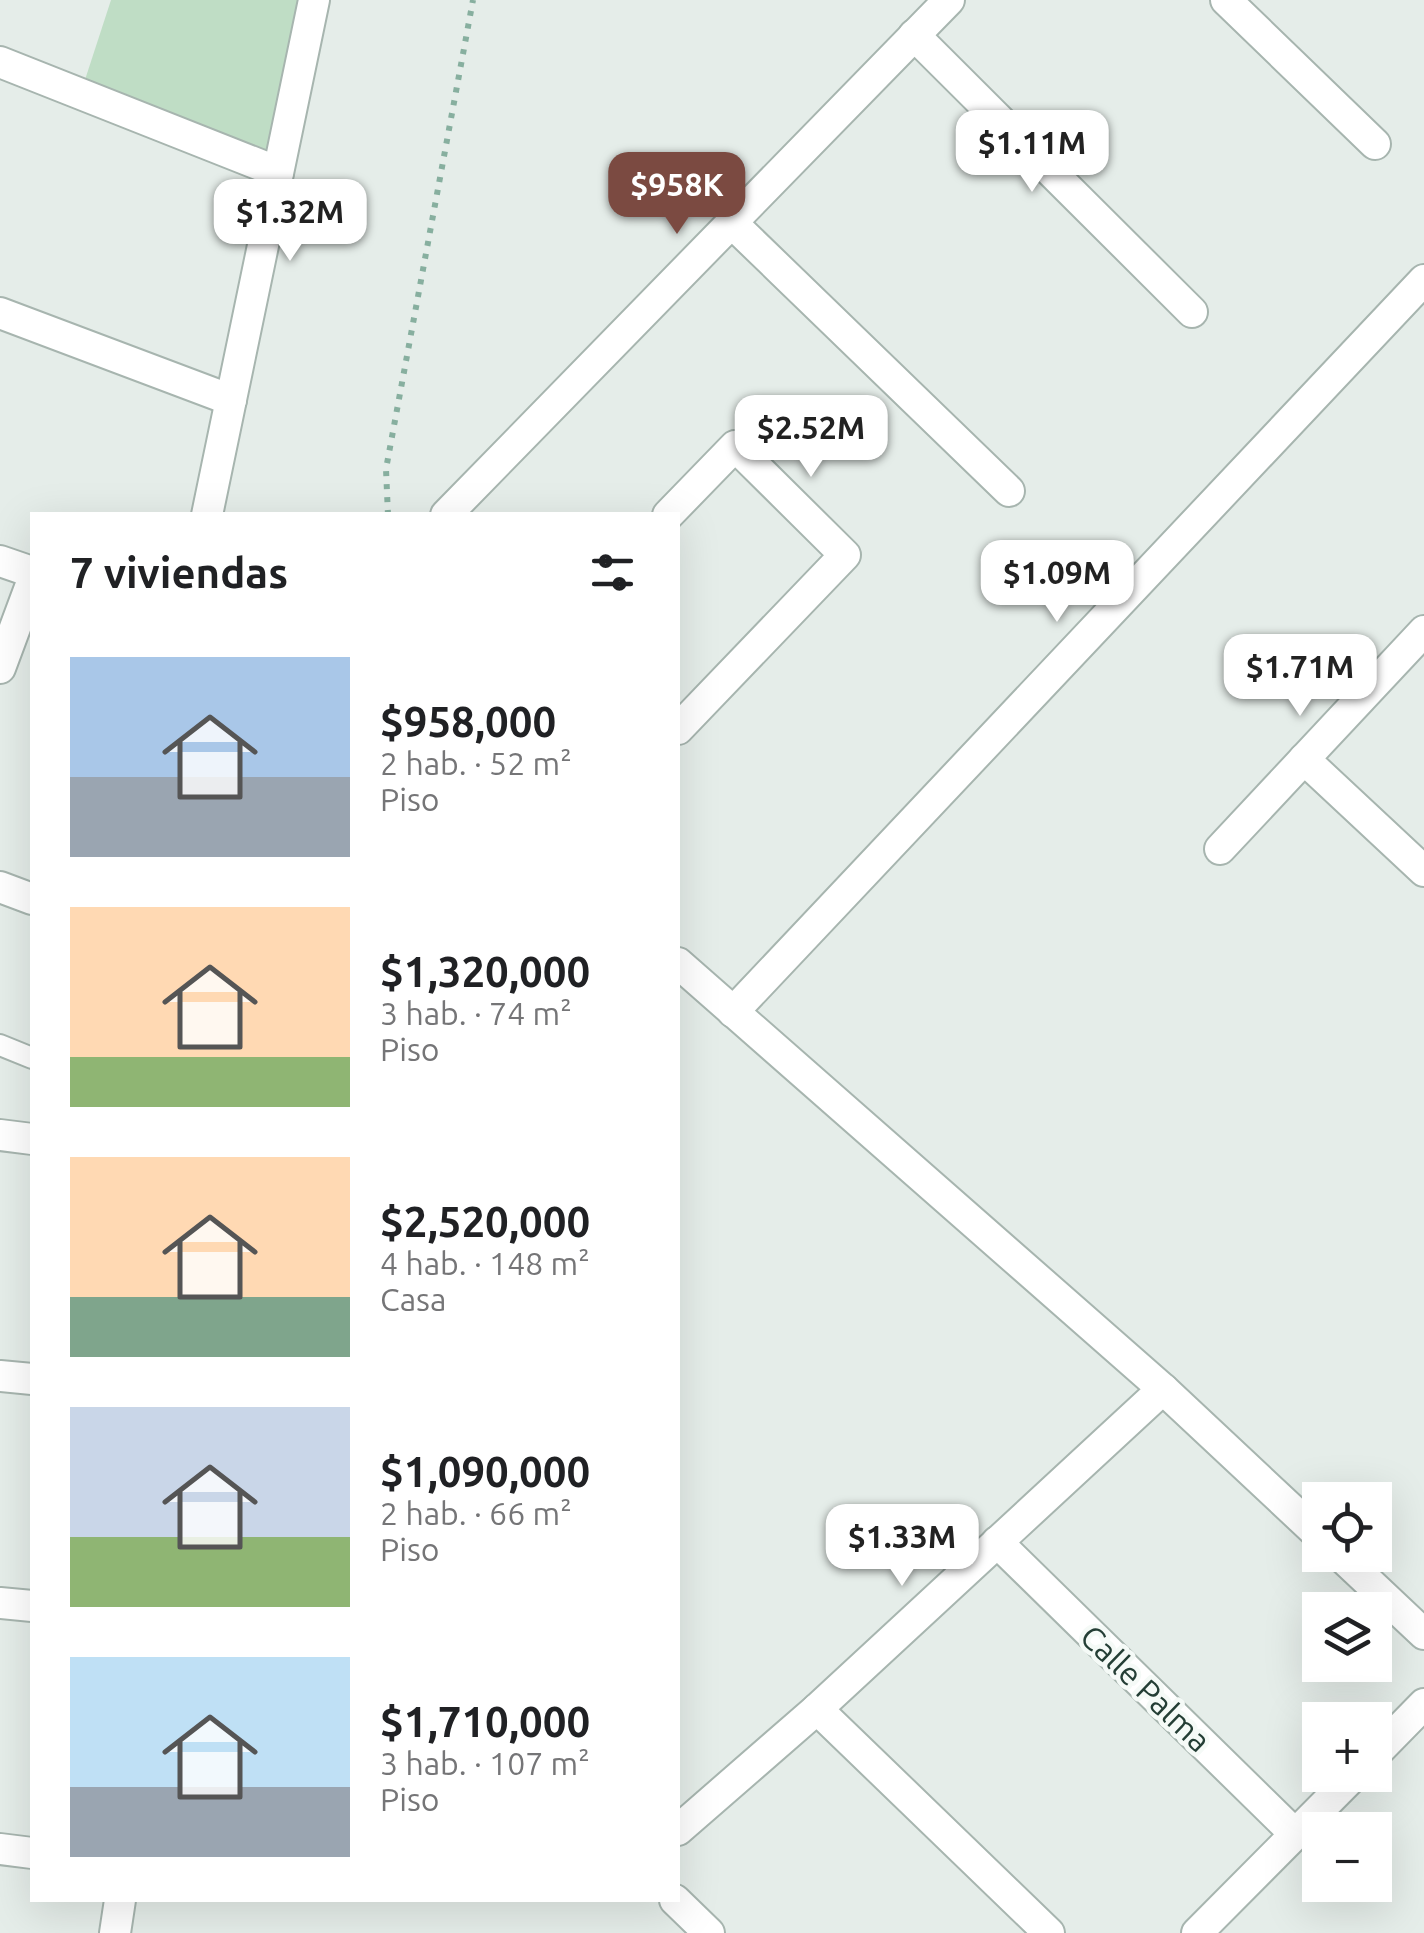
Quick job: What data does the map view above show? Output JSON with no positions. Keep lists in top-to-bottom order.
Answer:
{
  "streets": {
    "street": ["Calle Palma"]
  },
  "page": {
    "price": [
      "$1.11M",
      "$958K",
      "$1.32M",
      "$2.52M",
      "$1.09M",
      "$1.71M",
      "$1.33M"
    ],
    "heading": "7 viviendas",
    "list": [
      {
        "name": "$958,000",
        "note": "2 hab. · 52 m² · Piso"
      },
      {
        "name": "$1,320,000",
        "note": "3 hab. · 74 m² · Piso"
      },
      {
        "name": "$2,520,000",
        "note": "4 hab. · 148 m² · Casa"
      },
      {
        "name": "$1,090,000",
        "note": "2 hab. · 66 m² · Piso"
      },
      {
        "name": "$1,710,000",
        "note": "3 hab. · 107 m² · Piso"
      }
    ],
    "map_buttons": ["+", "−"]
  }
}
